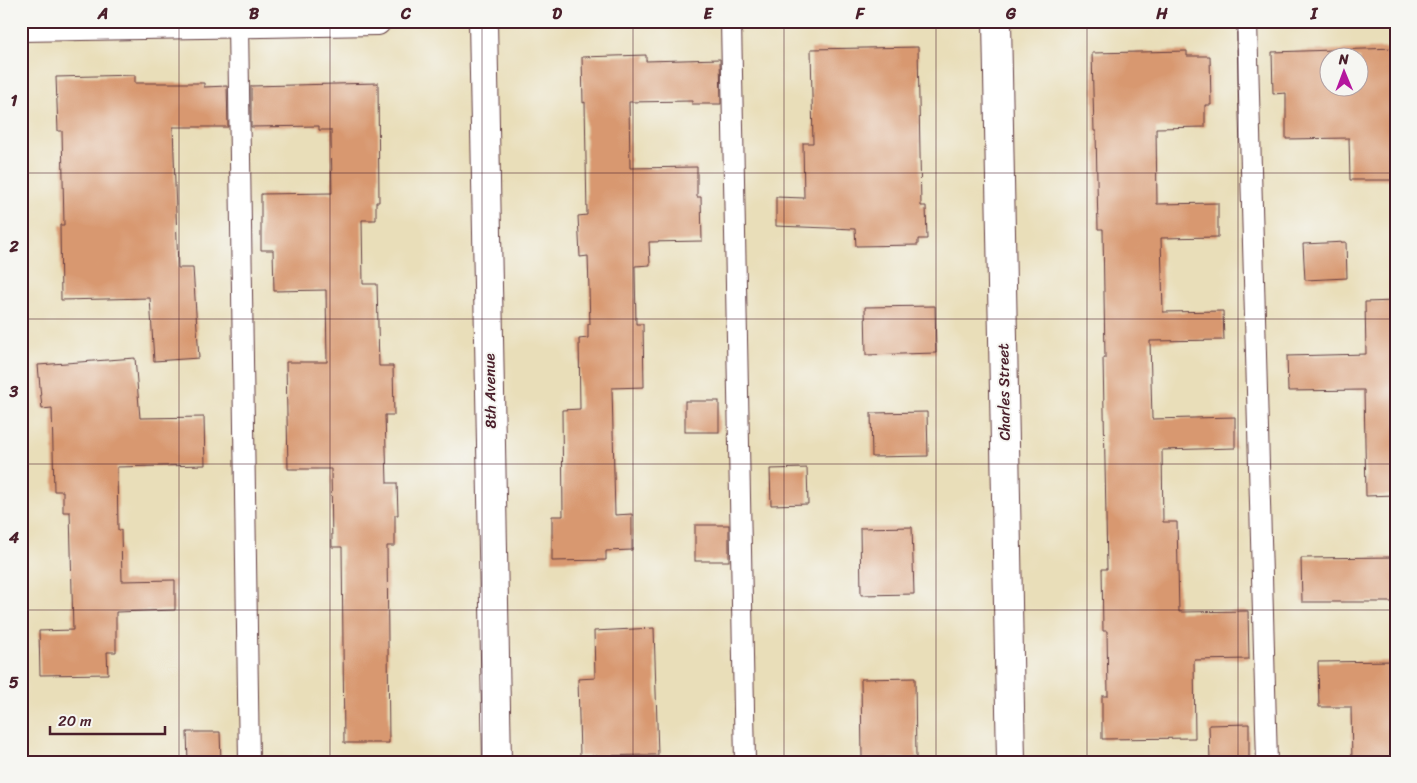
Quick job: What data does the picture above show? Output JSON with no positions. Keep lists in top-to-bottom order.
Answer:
{
  "streets": {
    "street": ["8th Avenue", "Charles Street"]
  },
  "scale_bar": "20 m",
  "north": "top",
  "grid": {
    "columns": [
      "A",
      "B",
      "C",
      "D",
      "E",
      "F",
      "G",
      "H",
      "I"
    ],
    "rows": [
      "1",
      "2",
      "3",
      "4",
      "5"
    ]
  }
}
